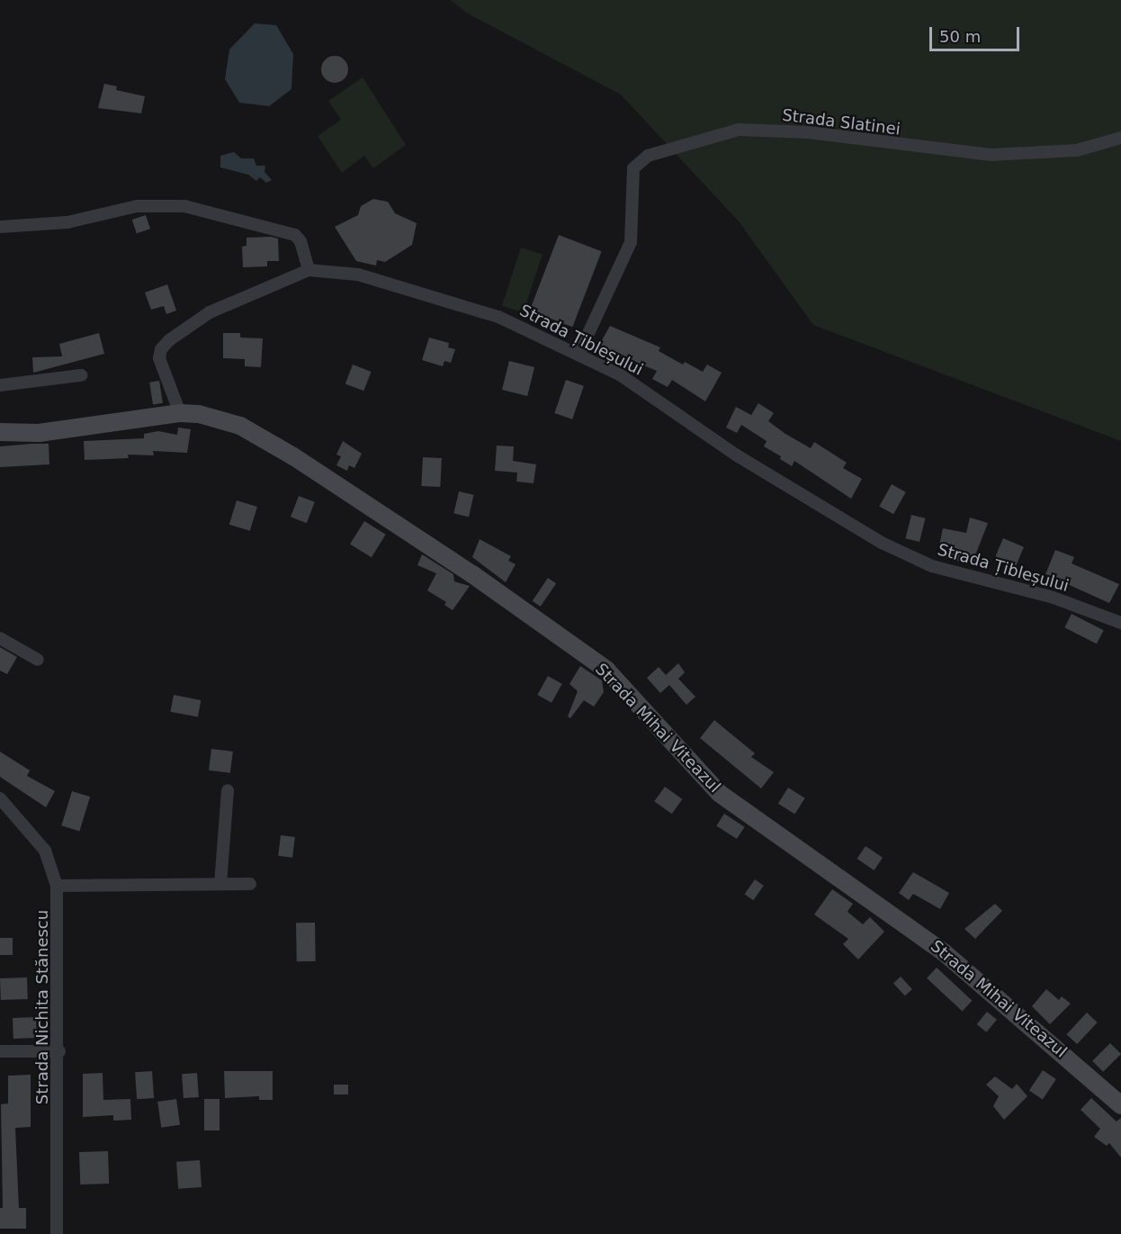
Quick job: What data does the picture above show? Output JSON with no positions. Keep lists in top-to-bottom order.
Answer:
{
  "streets": {
    "main road": ["Strada Mihai Viteazul"],
    "street": ["Strada Slatinei", "Strada Țibleșului", "Strada Nichita Stănescu"]
  },
  "crossings": [
    ["Strada Slatinei", "Strada Țibleșului"],
    ["Strada Țibleșului", "Strada Mihai Viteazul"]
  ],
  "scale_bar": "50 m"
}
